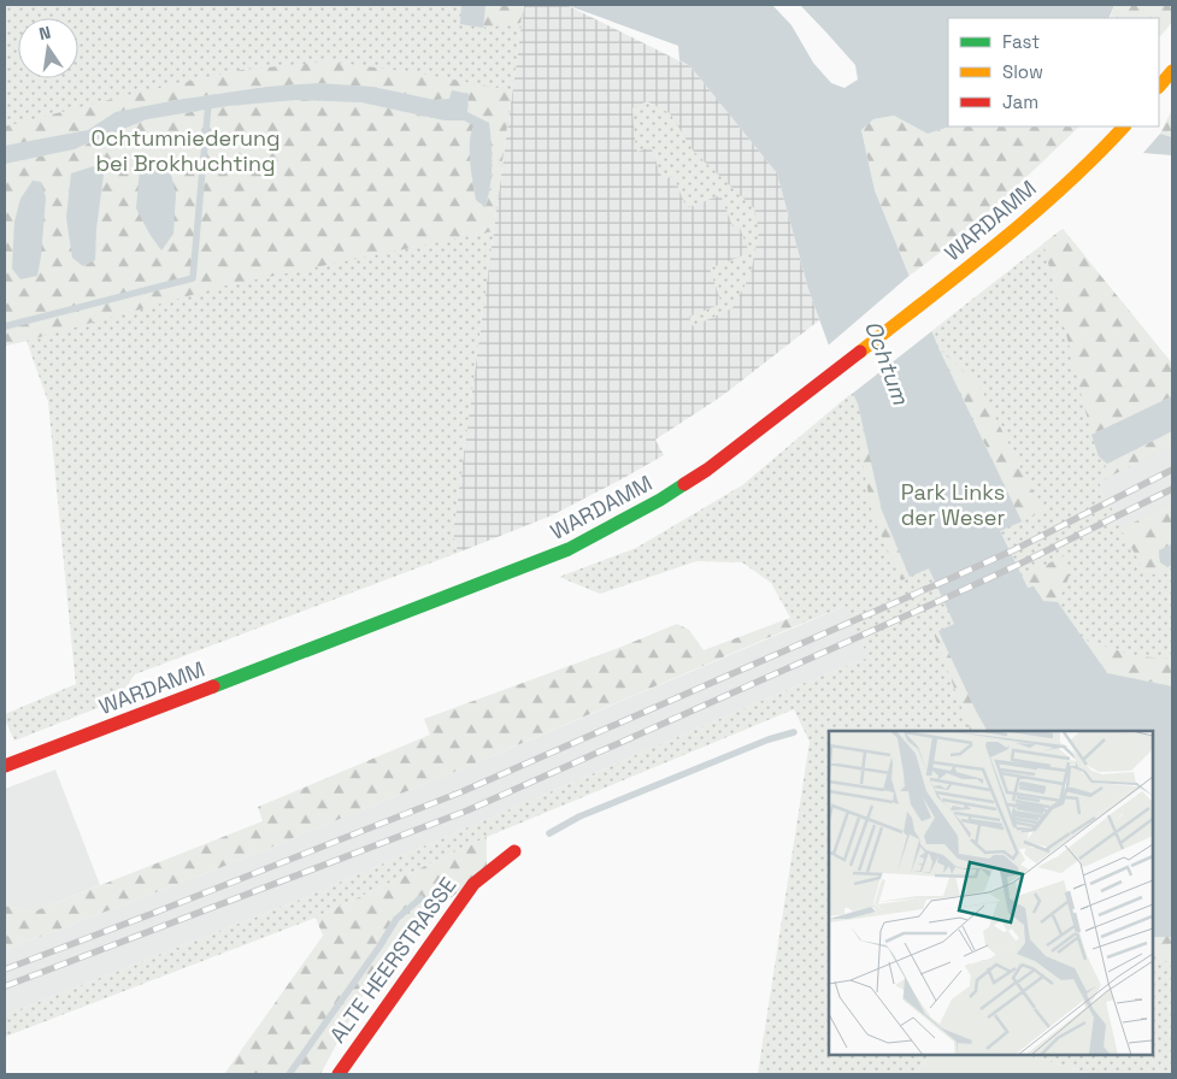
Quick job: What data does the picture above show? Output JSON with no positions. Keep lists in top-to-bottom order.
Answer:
{
  "streets": {
    "street": ["WARDAMM", "ALTE HEERSTRASSE"]
  },
  "water": ["Ochtum"],
  "parks": ["Ochtumniederung bei Brokhuchting", "Park Links der Weser"],
  "legend": ["Fast", "Slow", "Jam"],
  "north": "top"
}
